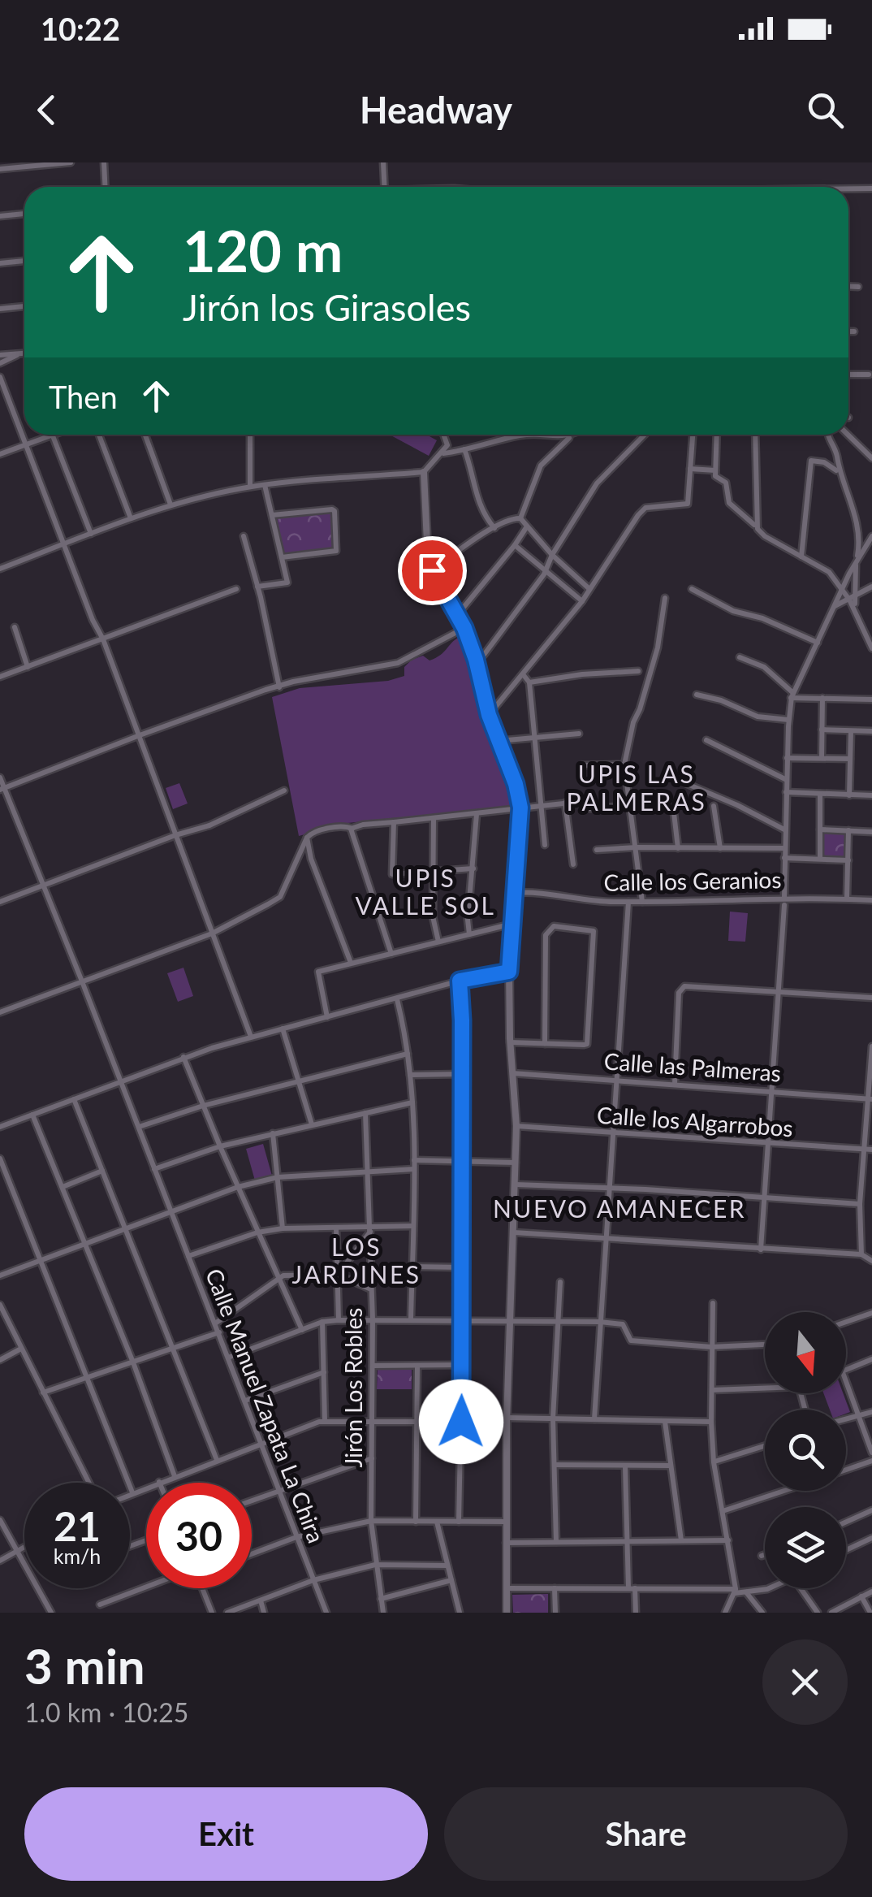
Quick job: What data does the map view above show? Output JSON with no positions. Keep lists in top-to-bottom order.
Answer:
{
  "streets": {
    "street": [
      "Calle los Geranios",
      "Calle las Palmeras",
      "Calle los Algarrobos",
      "Jirón Los Robles",
      "Calle Manuel Zapata La Chira"
    ]
  },
  "districts": [
    "UPIS LAS PALMERAS",
    "UPIS VALLE SOL",
    "NUEVO AMANECER",
    "LOS JARDINES"
  ],
  "north": "bottom",
  "page": {
    "status": "10:22",
    "header": "Headway",
    "turn": ["120 m", "Jirón los Girasoles"],
    "then": "Then",
    "speed": "21 km/h",
    "limit": "30",
    "heading": ["3 min", "1.0 km · 10:25"],
    "buttons": ["Exit", "Share"]
  }
}
